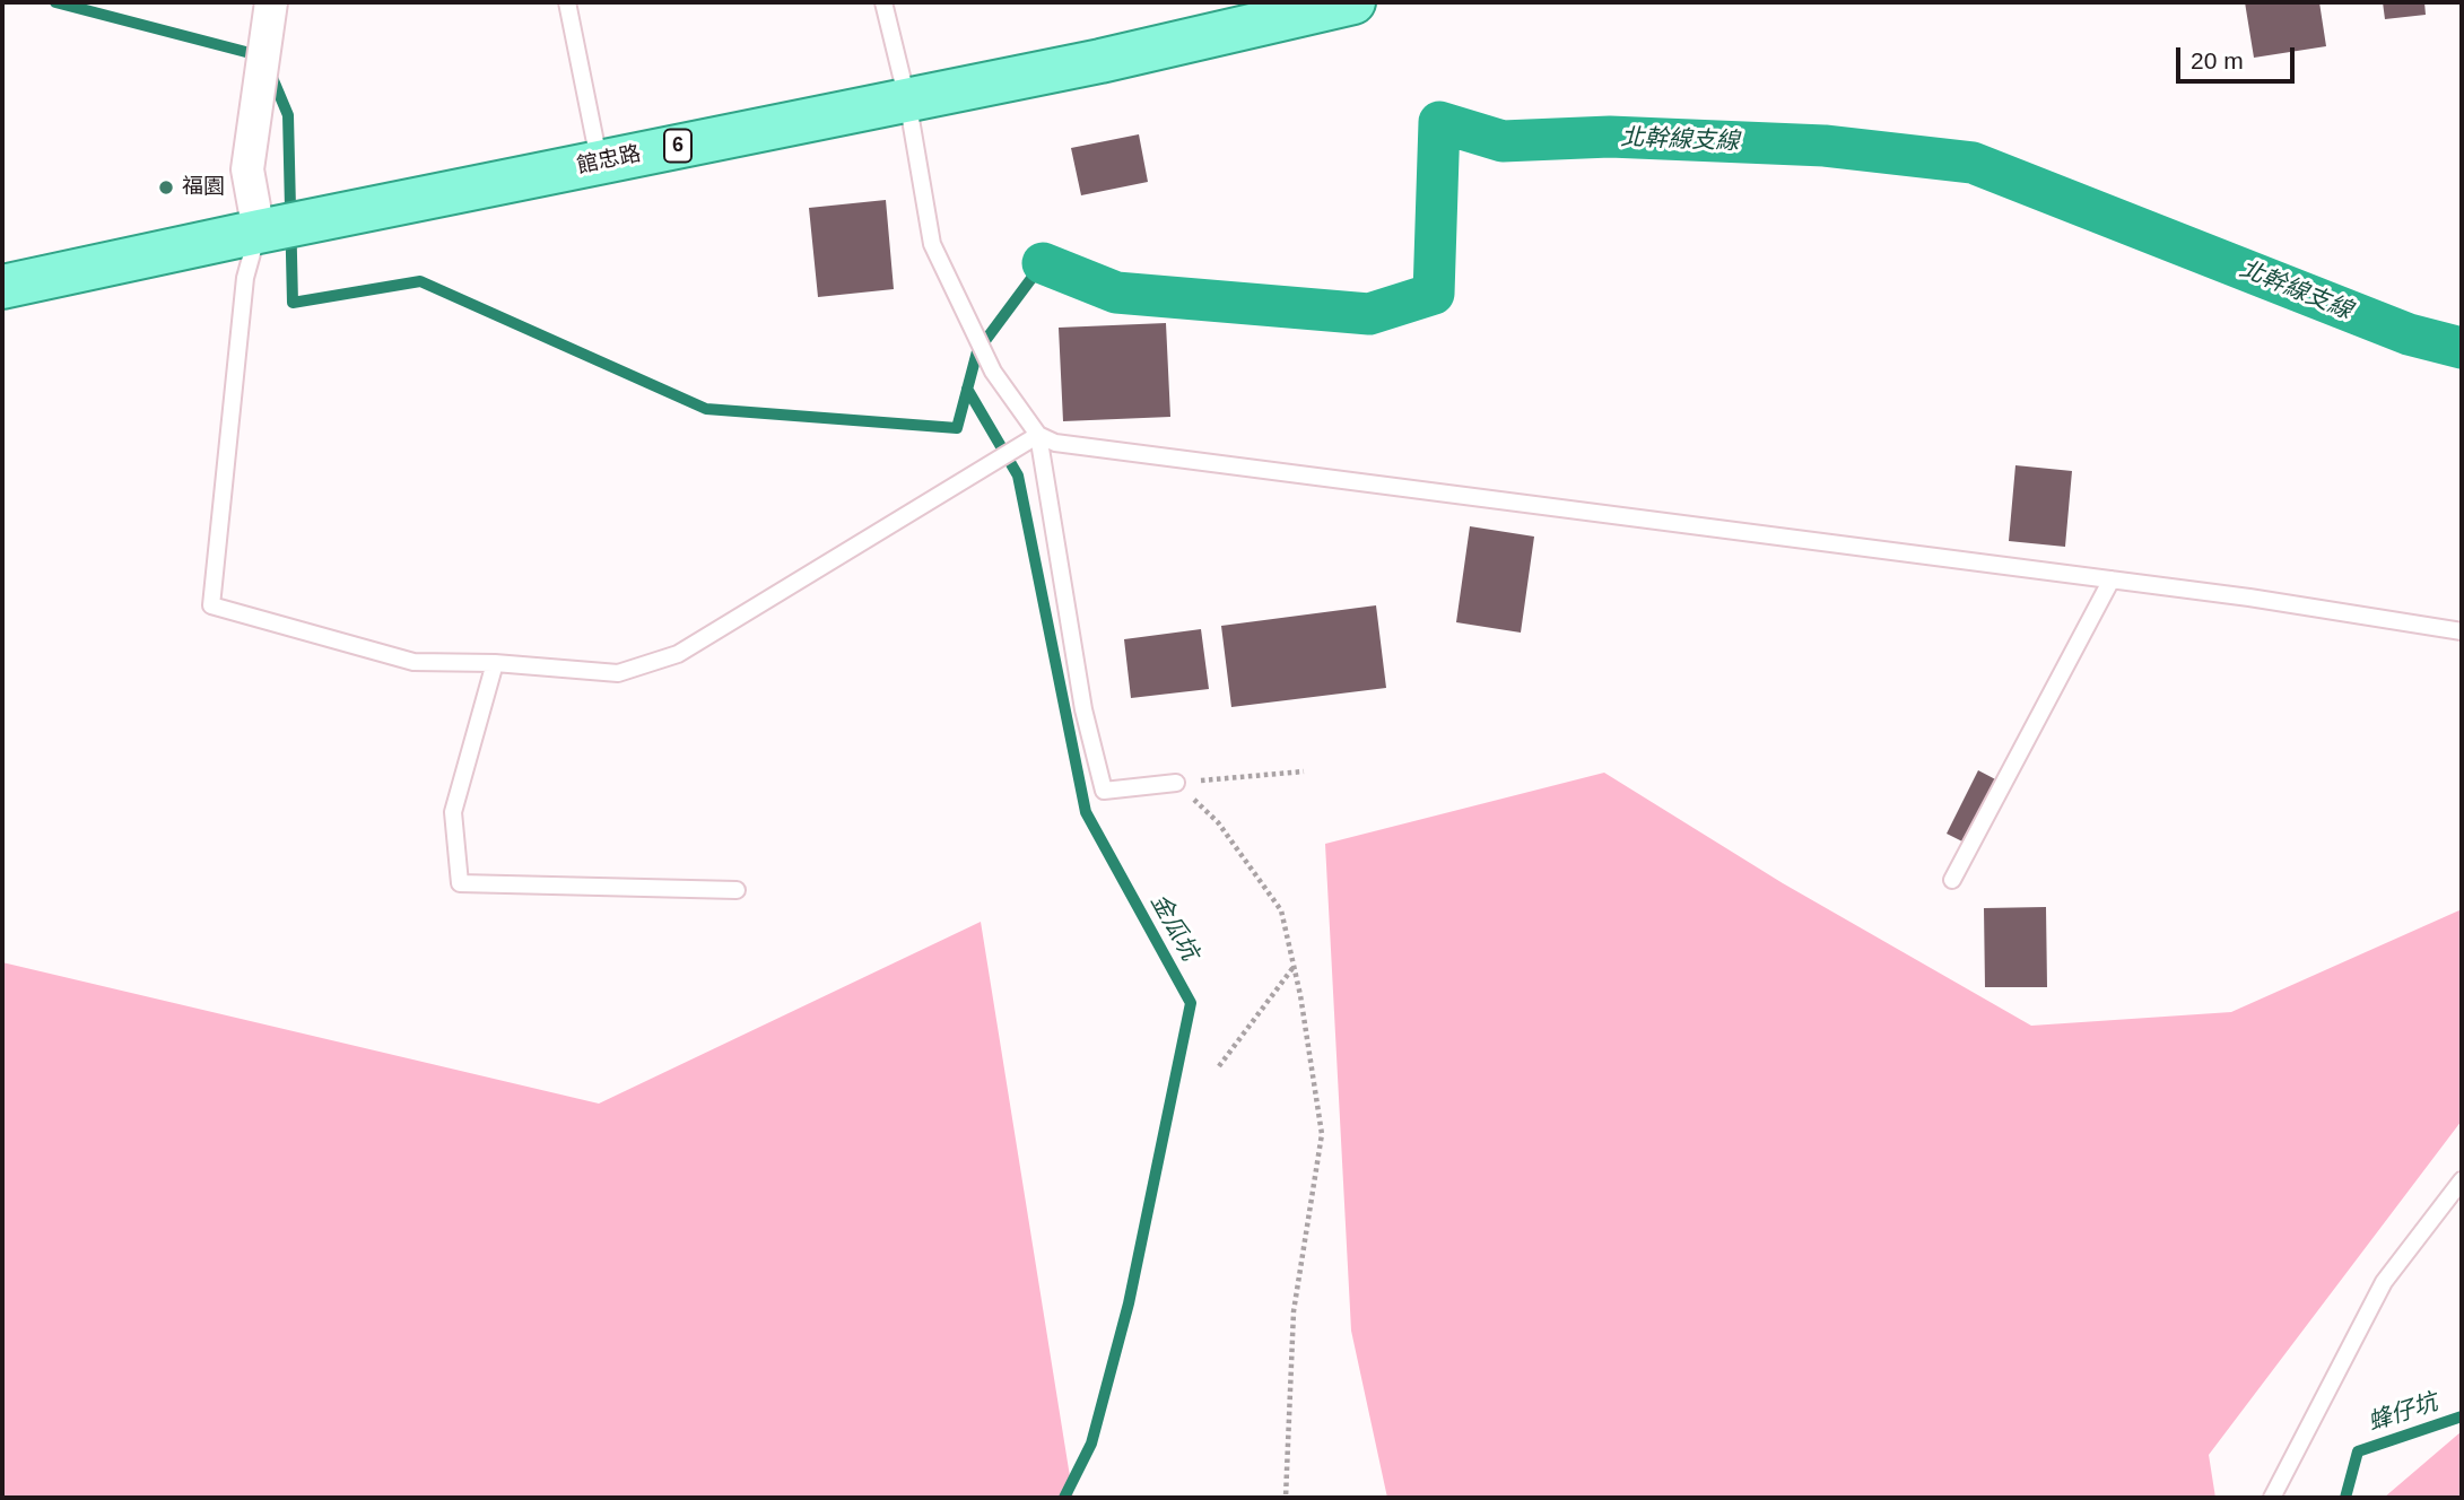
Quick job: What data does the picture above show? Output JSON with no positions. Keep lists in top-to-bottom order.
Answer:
{
  "streets": {
    "main road": ["6", "館忠路"]
  },
  "water": ["北幹線支線", "金瓜坑", "蜂仔坑"],
  "places": ["福園"],
  "scale_bar": "20 m"
}
